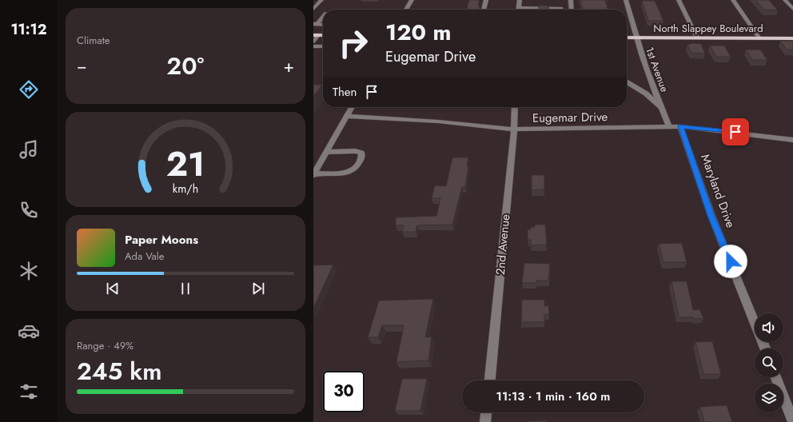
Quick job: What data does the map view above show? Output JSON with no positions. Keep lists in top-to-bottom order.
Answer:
{
  "streets": {
    "main road": ["North Slappey Boulevard"],
    "street": [
      "1st Avenue",
      "Eugemar Drive",
      "Maryland Drive",
      "2nd Avenue"
    ]
  },
  "crossings": [
    ["North Slappey Boulevard", "1st Avenue"],
    ["Eugemar Drive", "Maryland Drive"],
    ["Eugemar Drive", "2nd Avenue"]
  ],
  "page": {
    "tabs": "11:12",
    "tile": [
      "Climate",
      ["Range · 49%", "245 km"]
    ],
    "turn": ["120 m", "Eugemar Drive"],
    "heat": ["−", "20°", "+"],
    "then": "Then",
    "song": ["Paper Moons", "Ada Vale"],
    "limit": "30",
    "trip": "11:13 · 1 min · 160 m",
    "gauge": ["21", "km/h"]
  }
}
